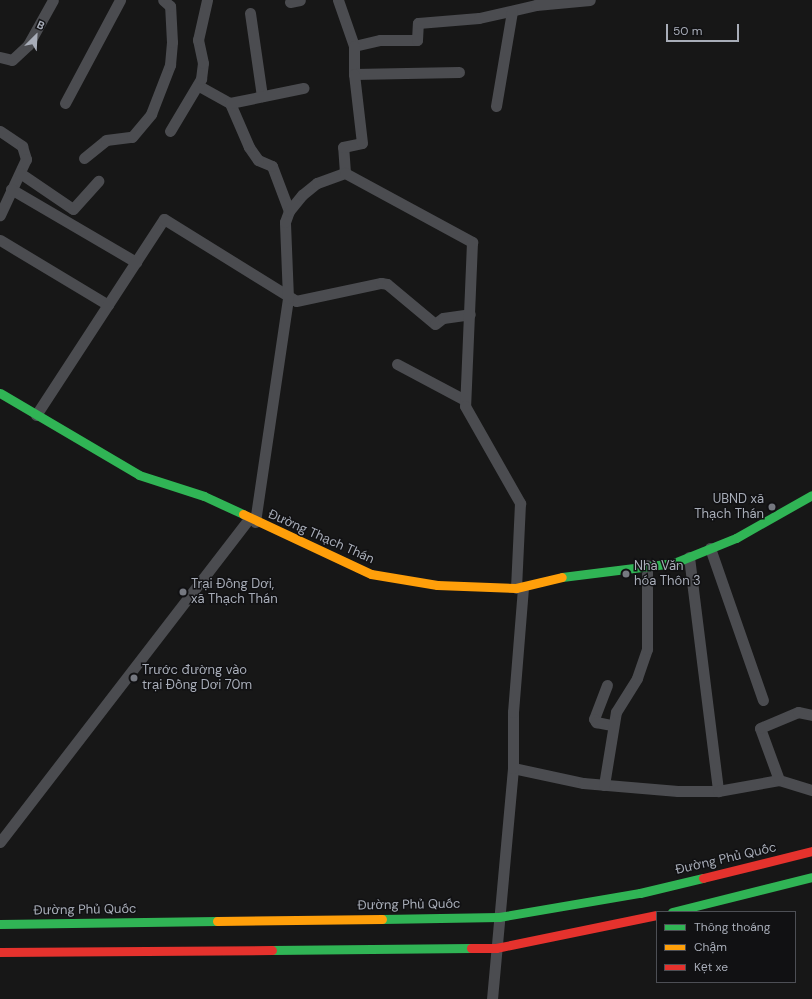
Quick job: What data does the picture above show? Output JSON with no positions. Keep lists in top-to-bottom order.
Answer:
{
  "streets": {
    "main road": ["Đường Thạch Thán", "Đường Phủ Quốc"]
  },
  "places": [
    "UBND xã Thạch Thán",
    "Nhà Văn hóa Thôn 3",
    "Trại Đồng Dơi, xã Thạch Thán",
    "Trước đường vào trại Đồng Dơi 70m"
  ],
  "legend": ["Thông thoáng", "Chậm", "Kẹt xe"],
  "scale_bar": "50 m",
  "north": "top right"
}
